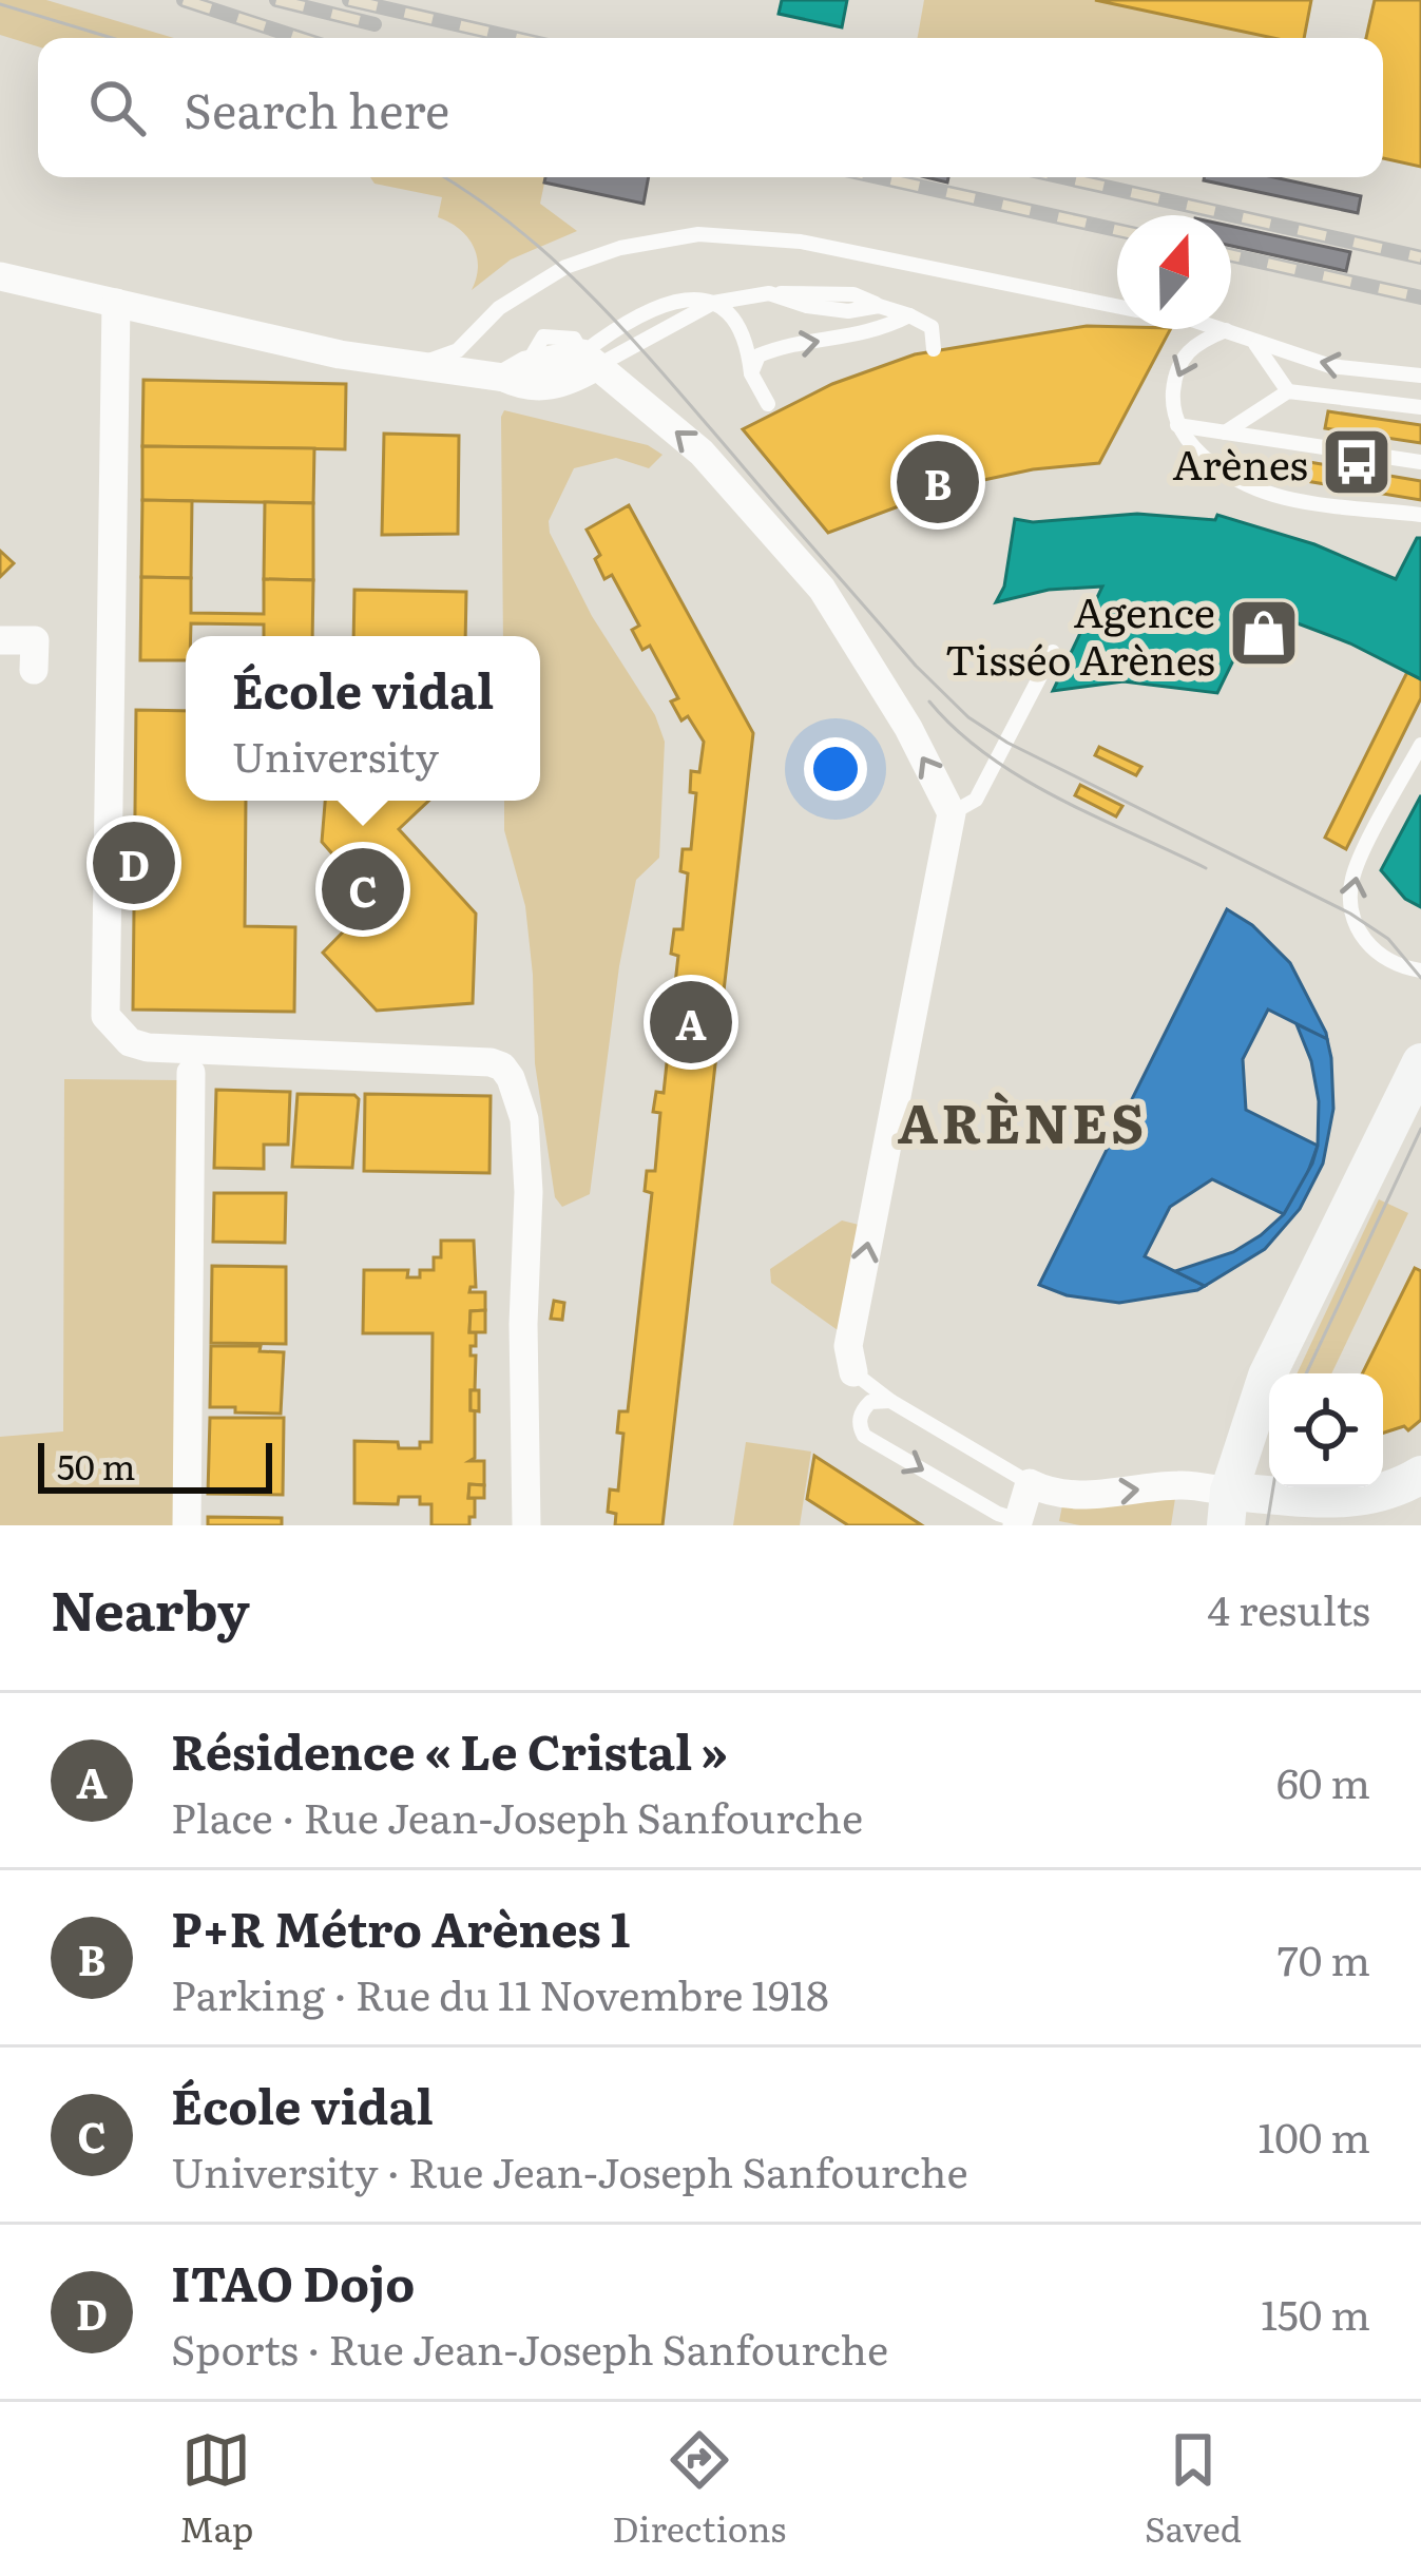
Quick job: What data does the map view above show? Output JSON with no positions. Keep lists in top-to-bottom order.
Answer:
{
  "districts": ["ARÈNES"],
  "places": {
    "bus stop": ["Arènes"],
    "shop": ["Agence Tisséo Arènes"]
  },
  "scale_bar": "50 m",
  "north": "top",
  "page": {
    "search": "Search here",
    "pins": [
      "B",
      "D",
      "C",
      "A"
    ],
    "popup": ["École vidal", "University"],
    "scale": "50 m",
    "heading": ["Nearby", "4 results"],
    "list": [
      {
        "mark": "A",
        "name": "Résidence « Le Cristal »",
        "note": "Place · Rue Jean-Joseph Sanfourche",
        "value": "60 m"
      },
      {
        "mark": "B",
        "name": "P+R Métro Arènes 1",
        "note": "Parking · Rue du 11 Novembre 1918",
        "value": "70 m"
      },
      {
        "mark": "C",
        "name": "École vidal",
        "note": "University · Rue Jean-Joseph Sanfourche",
        "value": "100 m"
      },
      {
        "mark": "D",
        "name": "ITAO Dojo",
        "note": "Sports · Rue Jean-Joseph Sanfourche",
        "value": "150 m"
      }
    ],
    "nav": ["Map", "Directions", "Saved"]
  }
}
